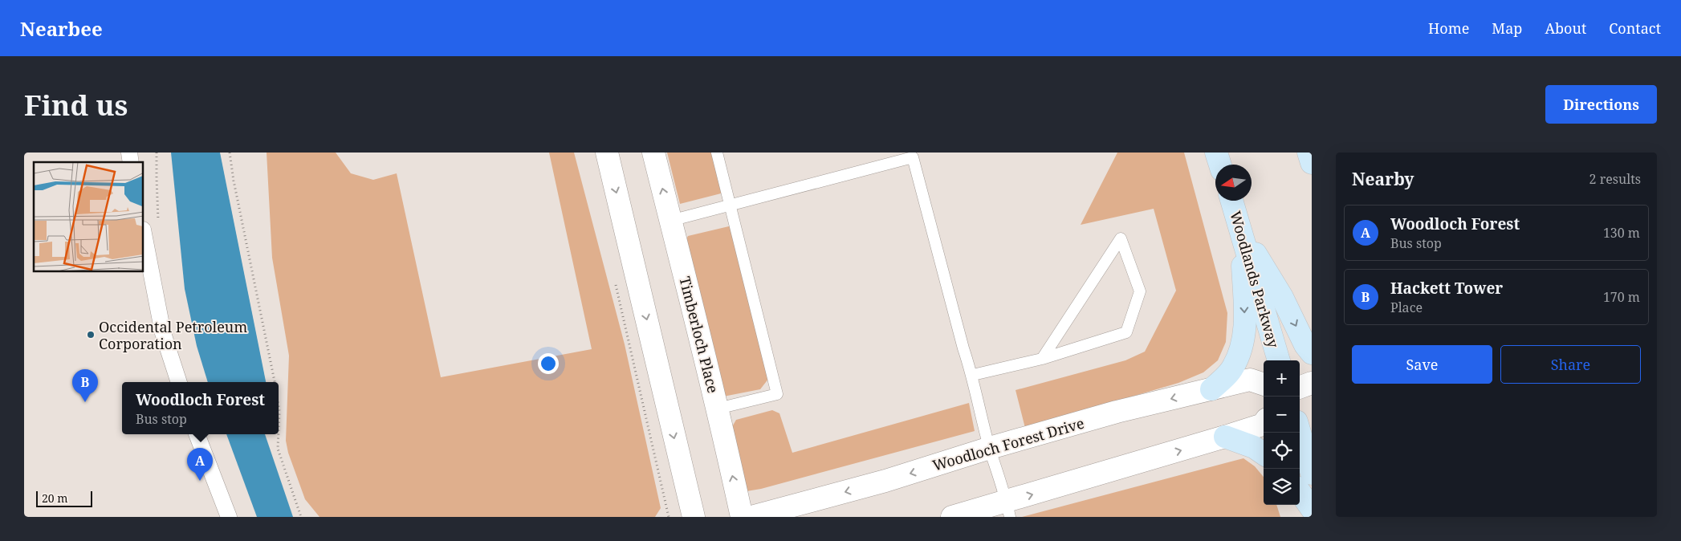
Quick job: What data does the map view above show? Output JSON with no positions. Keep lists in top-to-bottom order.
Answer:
{
  "streets": {
    "main road": ["Woodlands Parkway"],
    "street": ["Timberloch Place", "Woodloch Forest Drive"]
  },
  "places": ["Occidental Petroleum Corporation"],
  "scale_bar": "20 m",
  "north": "left",
  "page": {
    "header": "Nearbee",
    "nav": [
      "Home",
      "Map",
      "About",
      "Contact"
    ],
    "buttons": [
      "Directions",
      ["Save", "Share"]
    ],
    "title": "Find us",
    "heading": ["Nearby", "2 results"],
    "list": [
      {
        "mark": "A",
        "name": "Woodloch Forest",
        "note": "Bus stop",
        "value": "130 m"
      },
      {
        "mark": "B",
        "name": "Hackett Tower",
        "note": "Place",
        "value": "170 m"
      }
    ],
    "map_buttons": ["+", "−"],
    "pins": ["B", "A"],
    "popup": ["Woodloch Forest", "Bus stop"],
    "scale": "20 m"
  }
}
